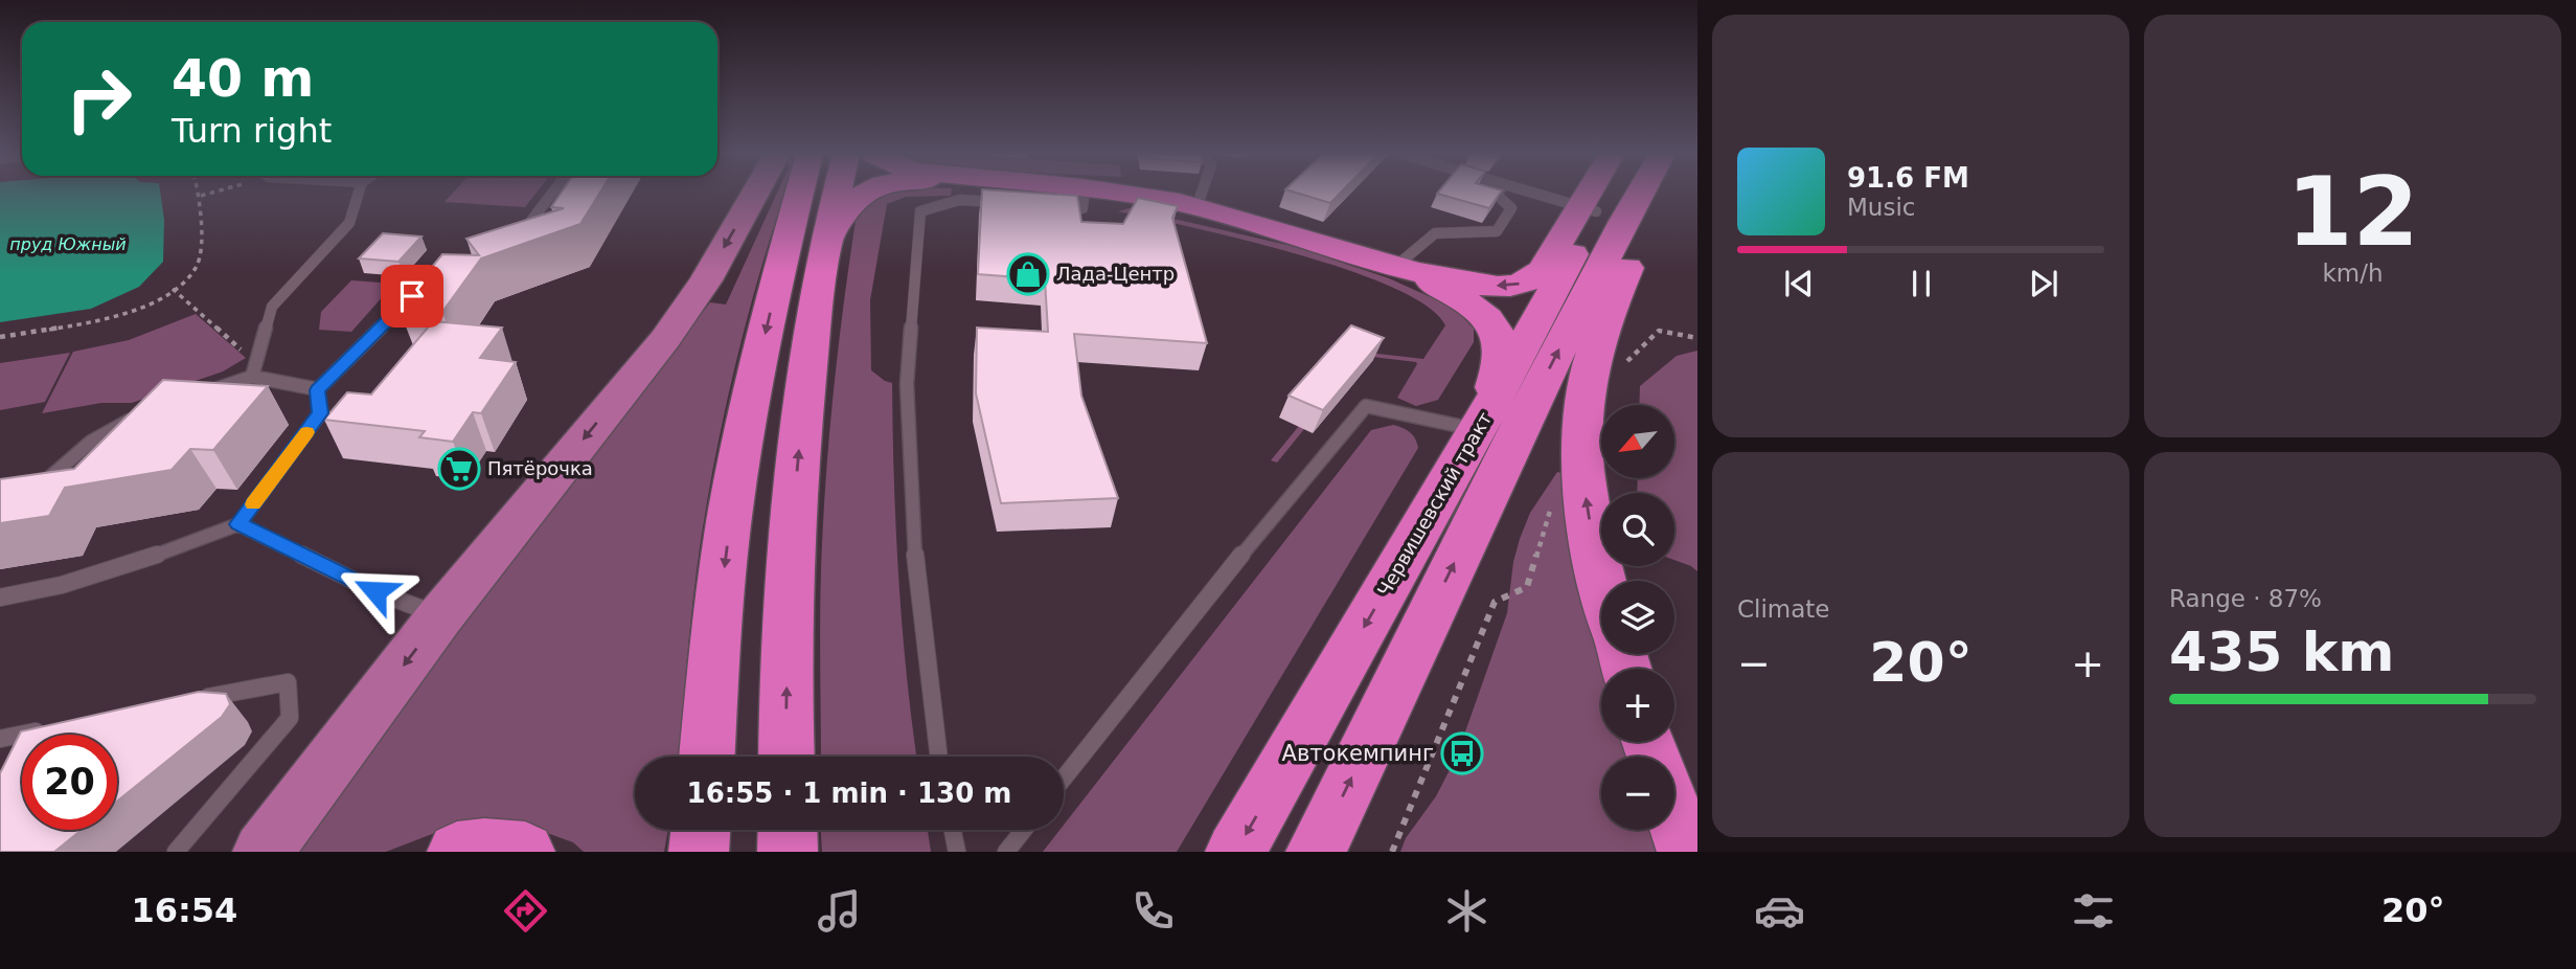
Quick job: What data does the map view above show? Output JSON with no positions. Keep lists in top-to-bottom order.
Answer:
{
  "streets": {
    "highway": ["Червишевский тракт"]
  },
  "water": ["пруд Южный"],
  "places": {
    "shop": ["Лада-Центр"],
    "supermarket": ["Пятёрочка"],
    "bus stop": ["Автокемпинг"]
  },
  "north": "bottom left",
  "page": {
    "tile": [
      ["12", "km/h"],
      "Climate",
      ["Range · 87%", "435 km"]
    ],
    "turn": ["40 m", "Turn right"],
    "song": ["91.6 FM", "Music"],
    "map_buttons": ["+", "−"],
    "heat": ["−", "20°", "+"],
    "limit": "20",
    "trip": "16:55 · 1 min · 130 m",
    "tabs": ["16:54", "20°"]
  }
}
